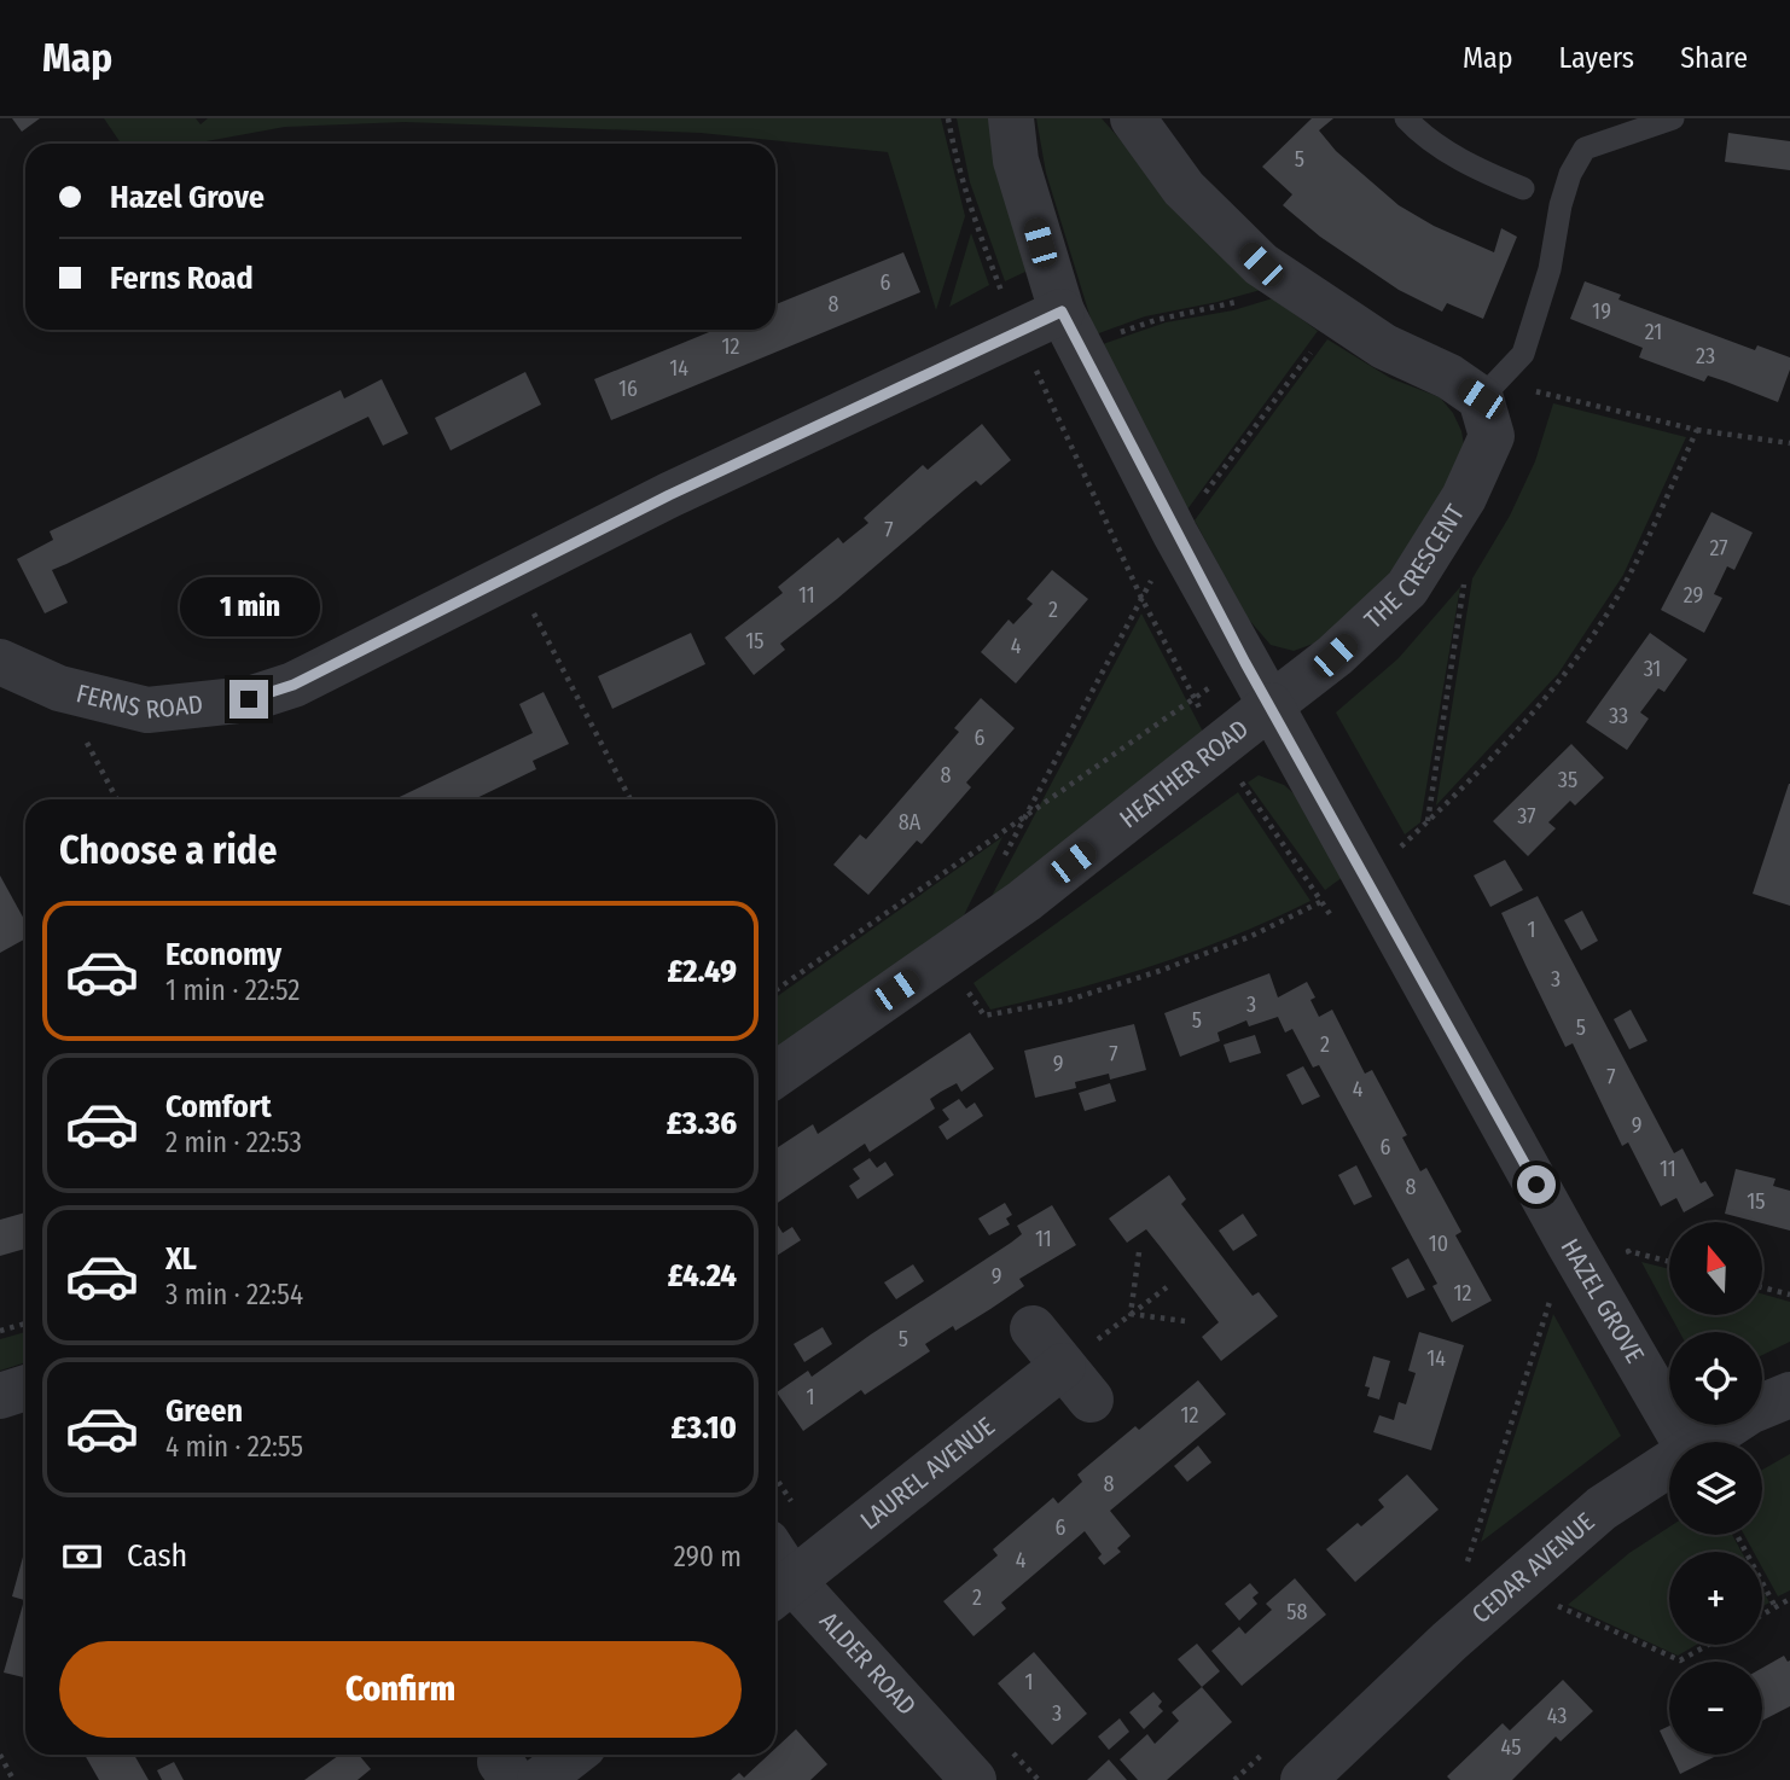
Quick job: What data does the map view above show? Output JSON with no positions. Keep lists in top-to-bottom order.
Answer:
{
  "streets": {
    "street": [
      "THE CRESCENT",
      "FERNS ROAD",
      "HEATHER ROAD",
      "HAZEL GROVE",
      "LAUREL AVENUE",
      "CEDAR AVENUE",
      "ALDER ROAD"
    ]
  },
  "crossings": [
    ["THE CRESCENT", "HEATHER ROAD"],
    ["THE CRESCENT", "HAZEL GROVE"],
    ["HEATHER ROAD", "HAZEL GROVE"],
    ["LAUREL AVENUE", "ALDER ROAD"]
  ],
  "house_numbers": [
    "5",
    "6",
    "8",
    "19",
    "21",
    "12",
    "23",
    "14",
    "16",
    "7",
    "27",
    "11",
    "29",
    "2",
    "15",
    "4",
    "31",
    "33",
    "6",
    "8",
    "35",
    "37",
    "8A",
    "1",
    "3",
    "3",
    "5",
    "5",
    "2",
    "7",
    "9",
    "7",
    "4",
    "9",
    "6",
    "11",
    "8",
    "15",
    "11",
    "10",
    "9",
    "12",
    "5",
    "14",
    "1",
    "12",
    "8",
    "6",
    "4",
    "2",
    "58",
    "1",
    "3",
    "43",
    "45"
  ],
  "north": "top",
  "page": {
    "header": "Map",
    "nav": ["Map", "Layers", "Share"],
    "banner": ["Hazel Grove", "Ferns Road"],
    "bubble": "1 min",
    "heading": "Choose a ride",
    "list": [
      {
        "name": "Economy",
        "note": "1 min · 22:52",
        "value": "£2.49"
      },
      {
        "name": "Comfort",
        "note": "2 min · 22:53",
        "value": "£3.36"
      },
      {
        "name": "XL",
        "note": "3 min · 22:54",
        "value": "£4.24"
      },
      {
        "name": "Green",
        "note": "4 min · 22:55",
        "value": "£3.10"
      }
    ],
    "map_buttons": ["+", "−"],
    "pay": ["Cash", "290 m"],
    "buttons": "Confirm"
  }
}
